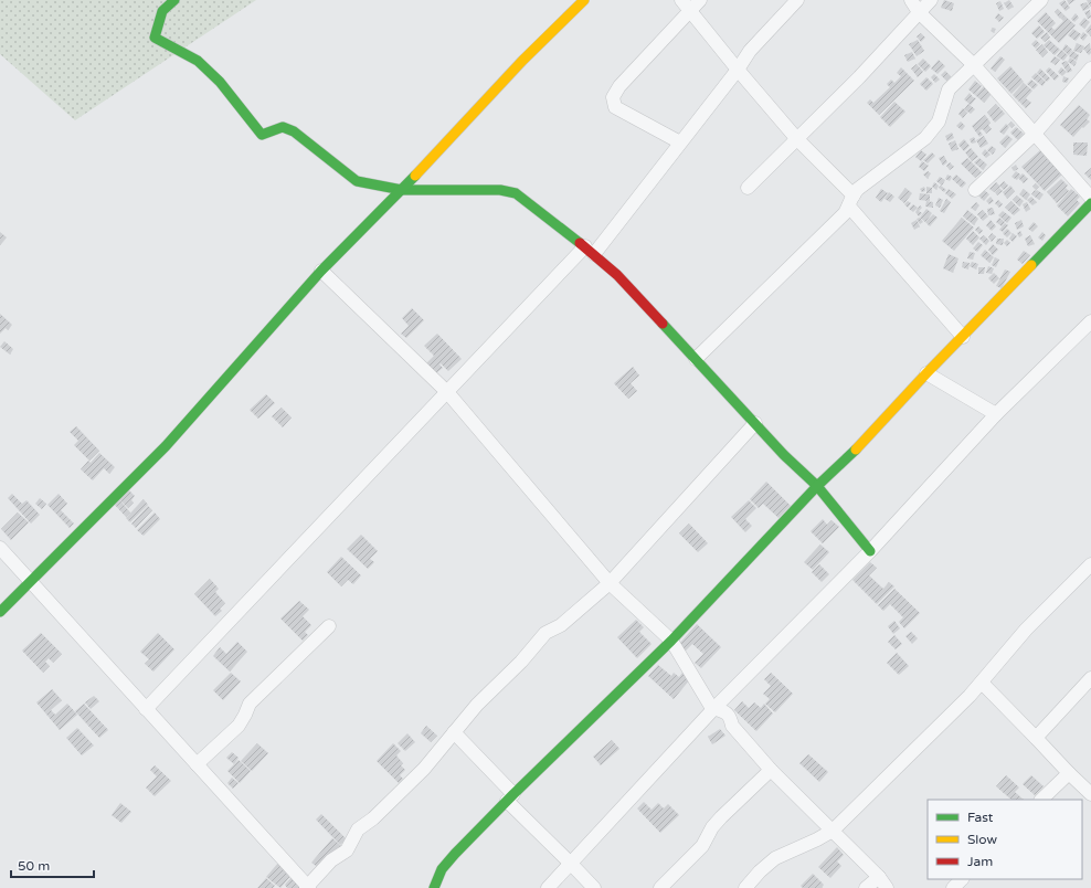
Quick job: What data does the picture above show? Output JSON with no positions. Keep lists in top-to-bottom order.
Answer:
{
  "legend": ["Fast", "Slow", "Jam"],
  "scale_bar": "50 m"
}
